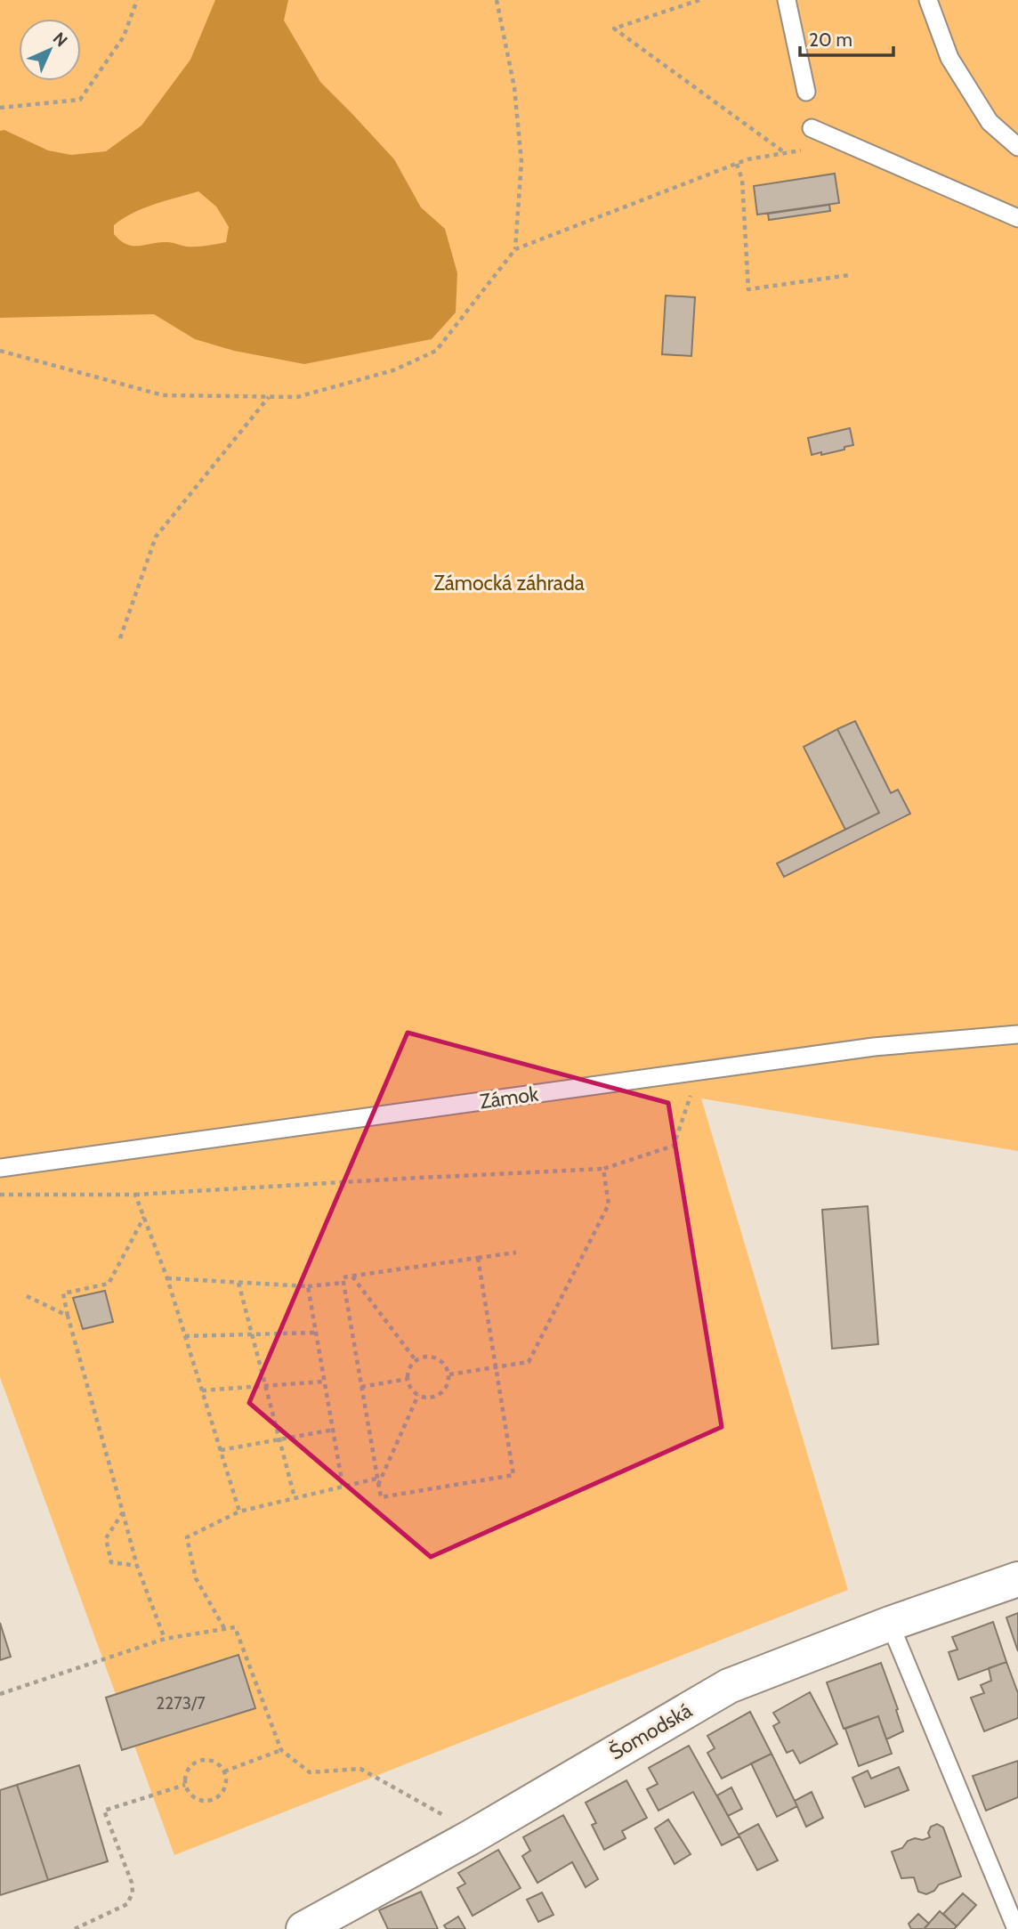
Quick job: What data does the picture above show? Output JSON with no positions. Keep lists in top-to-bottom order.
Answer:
{
  "streets": {
    "street": ["Šomodská"],
    "lane": ["Zámok"]
  },
  "parks": ["Zámocká záhrada"],
  "house_numbers": ["2273/7"],
  "scale_bar": "20 m",
  "north": "top right"
}
